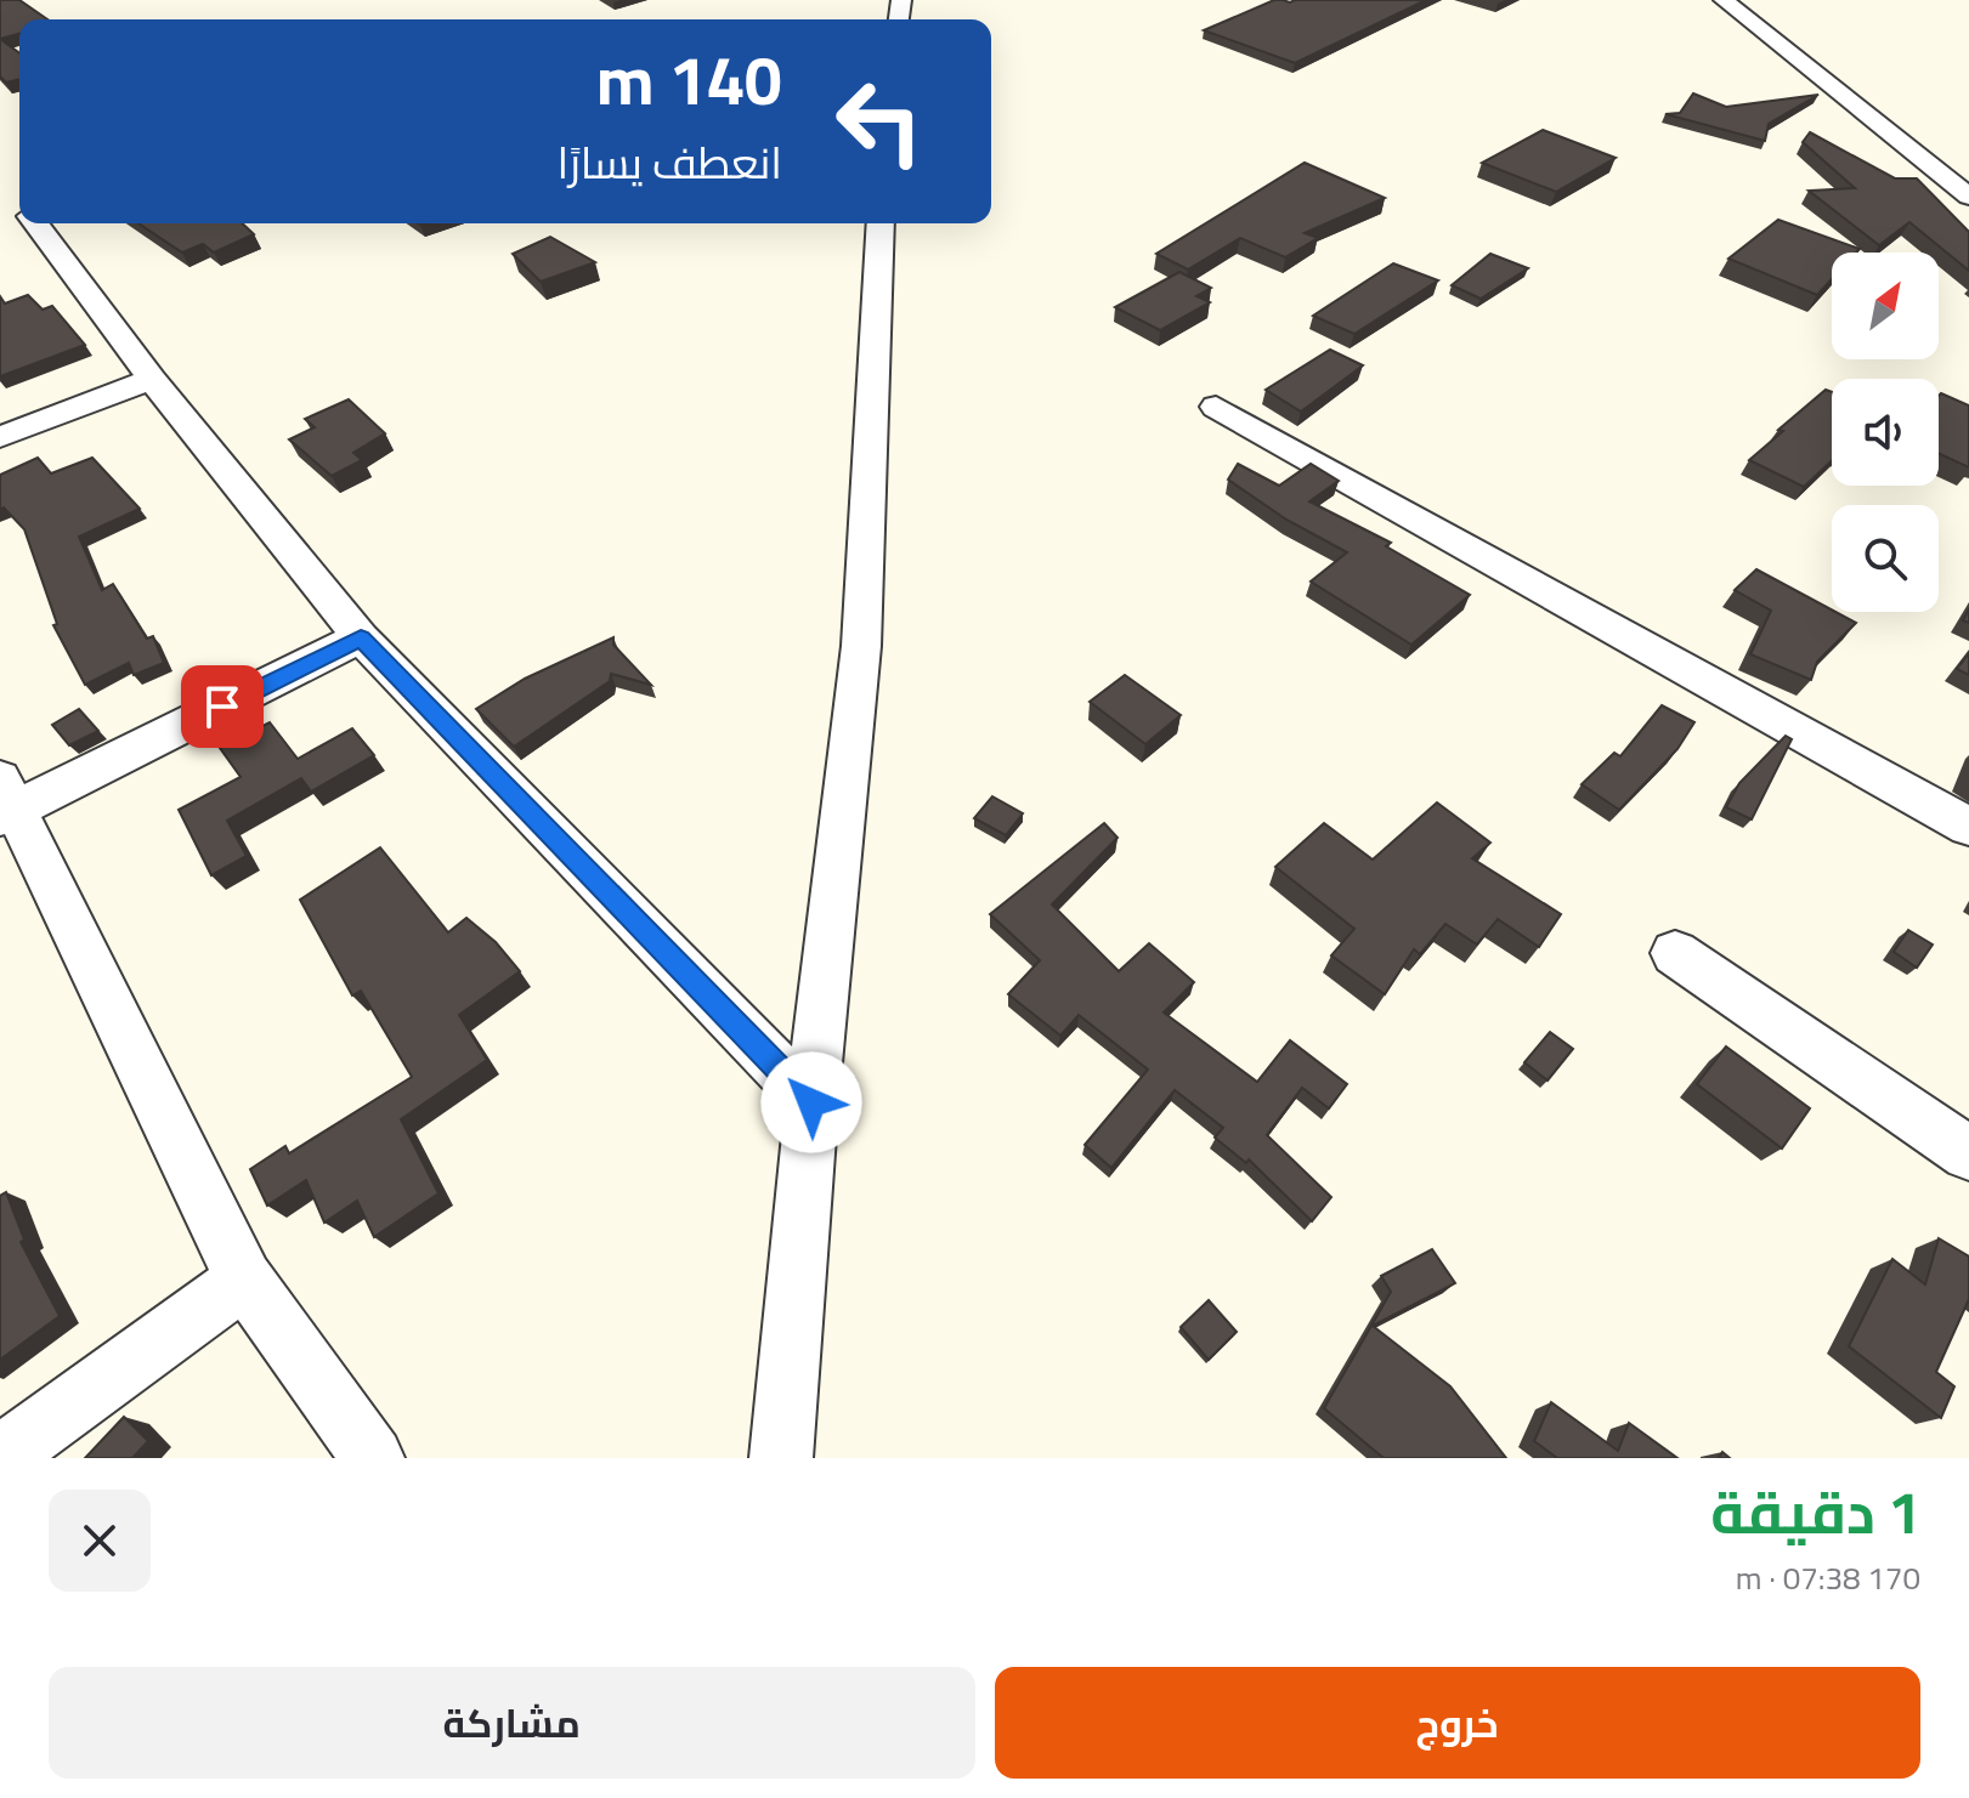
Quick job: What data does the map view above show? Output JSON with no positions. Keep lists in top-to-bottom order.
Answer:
{
  "north": "top right",
  "page": {
    "turn": ["140 m", "انعطف يسارًا"],
    "heading": ["1 دقيقة", "170 m · 07:38"],
    "buttons": ["خروج", "مشاركة"]
  }
}
